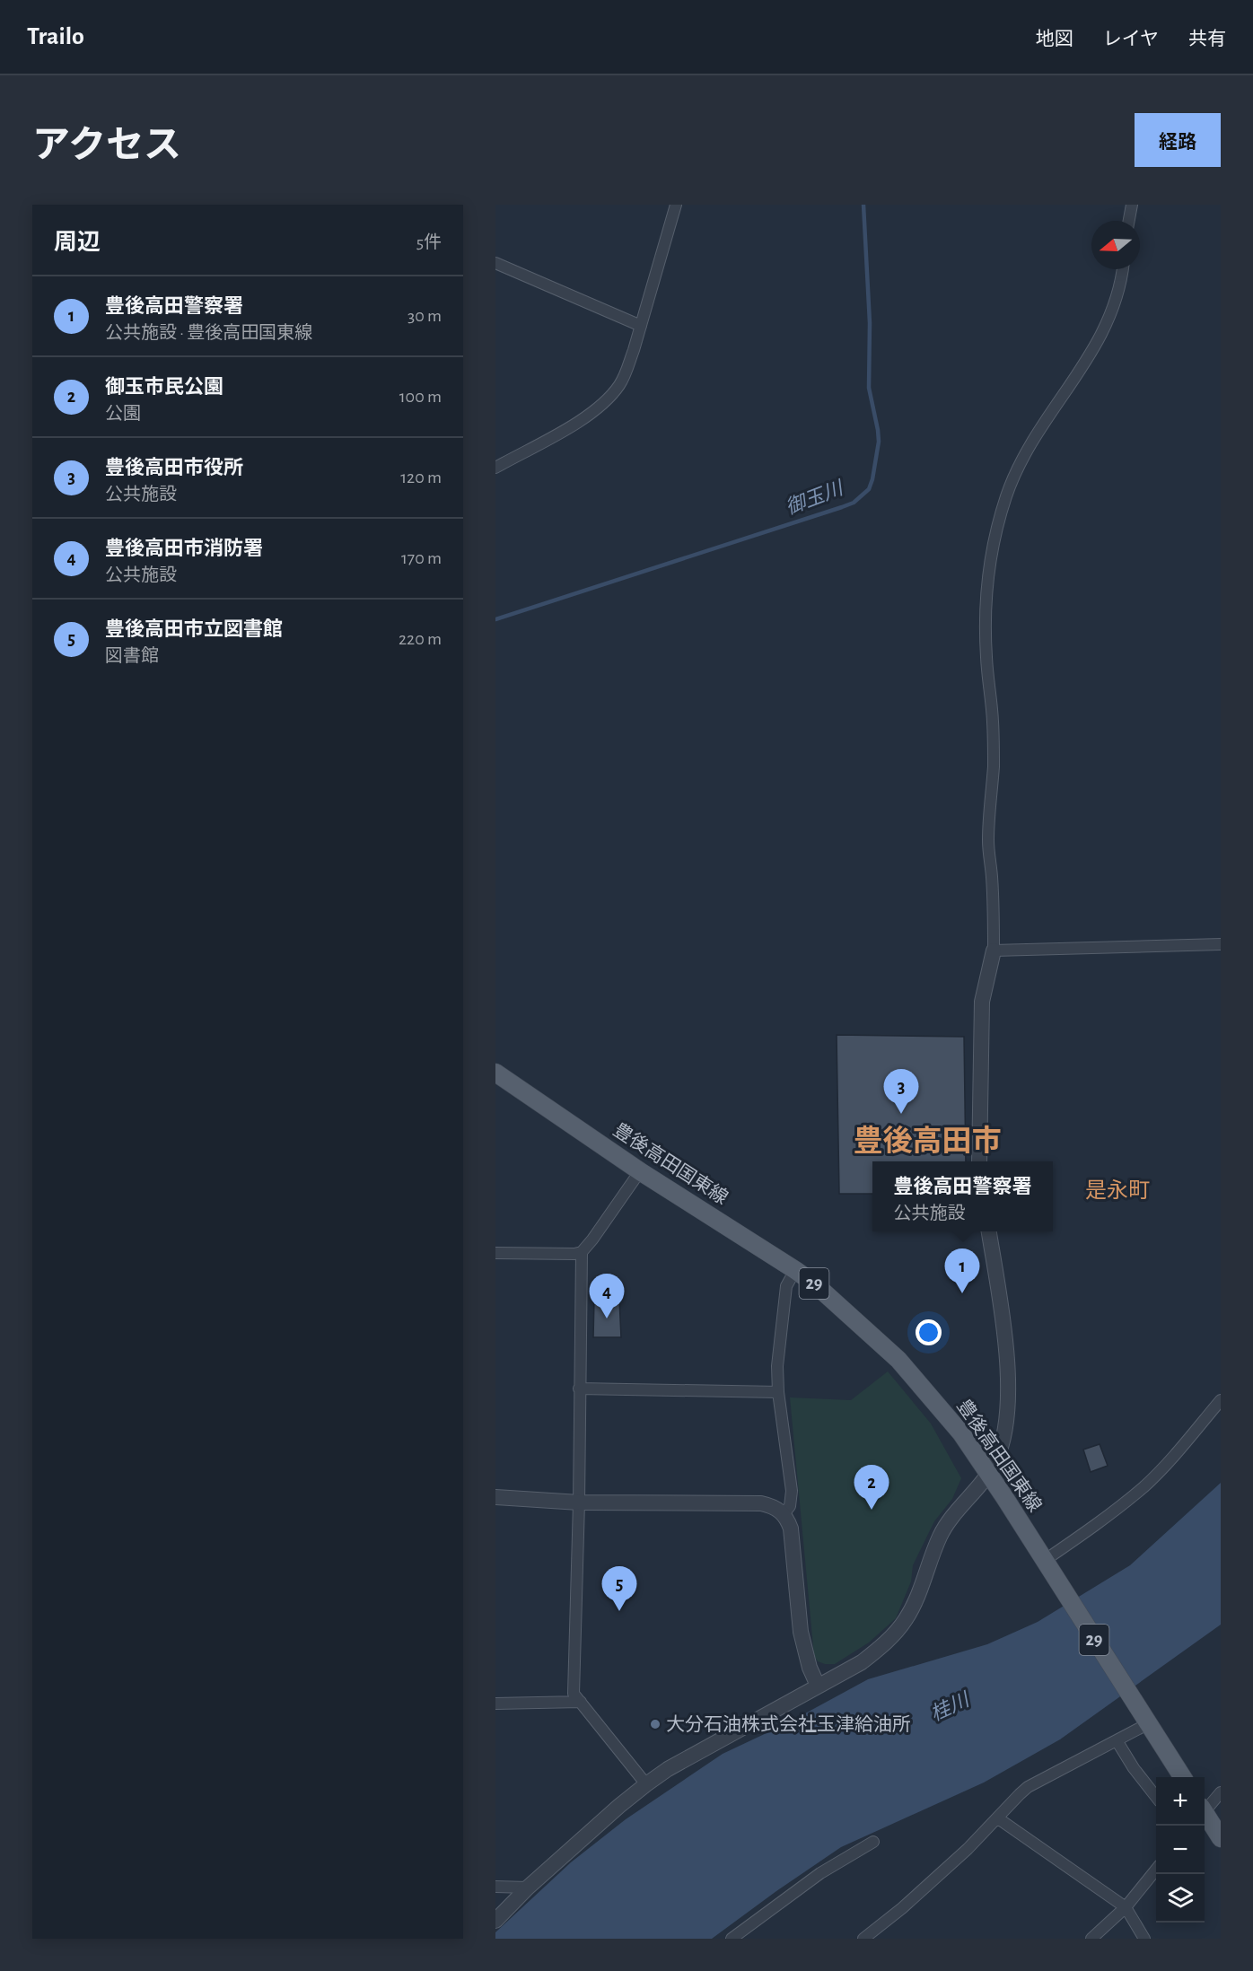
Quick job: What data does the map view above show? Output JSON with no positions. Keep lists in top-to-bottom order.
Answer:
{
  "streets": {
    "main road": ["豊後高田国東線", "29"]
  },
  "districts": ["豊後高田市", "是永町"],
  "water": ["御玉川", "桂川"],
  "places": ["大分石油株式会社玉津給油所"],
  "north": "left",
  "page": {
    "header": "Trailo",
    "nav": ["地図", "レイヤ", "共有"],
    "title": "アクセス",
    "buttons": "経路",
    "heading": ["周辺", "5件"],
    "list": [
      {
        "mark": "1",
        "name": "豊後高田警察署",
        "note": "公共施設 · 豊後高田国東線",
        "value": "30 m"
      },
      {
        "mark": "2",
        "name": "御玉市民公園",
        "note": "公園",
        "value": "100 m"
      },
      {
        "mark": "3",
        "name": "豊後高田市役所",
        "note": "公共施設",
        "value": "120 m"
      },
      {
        "mark": "4",
        "name": "豊後高田市消防署",
        "note": "公共施設",
        "value": "170 m"
      },
      {
        "mark": "5",
        "name": "豊後高田市立図書館",
        "note": "図書館",
        "value": "220 m"
      }
    ],
    "pins": [
      "3",
      "1",
      "4",
      "2",
      "5"
    ],
    "popup": ["豊後高田警察署", "公共施設"],
    "map_buttons": ["+", "−"]
  }
}
